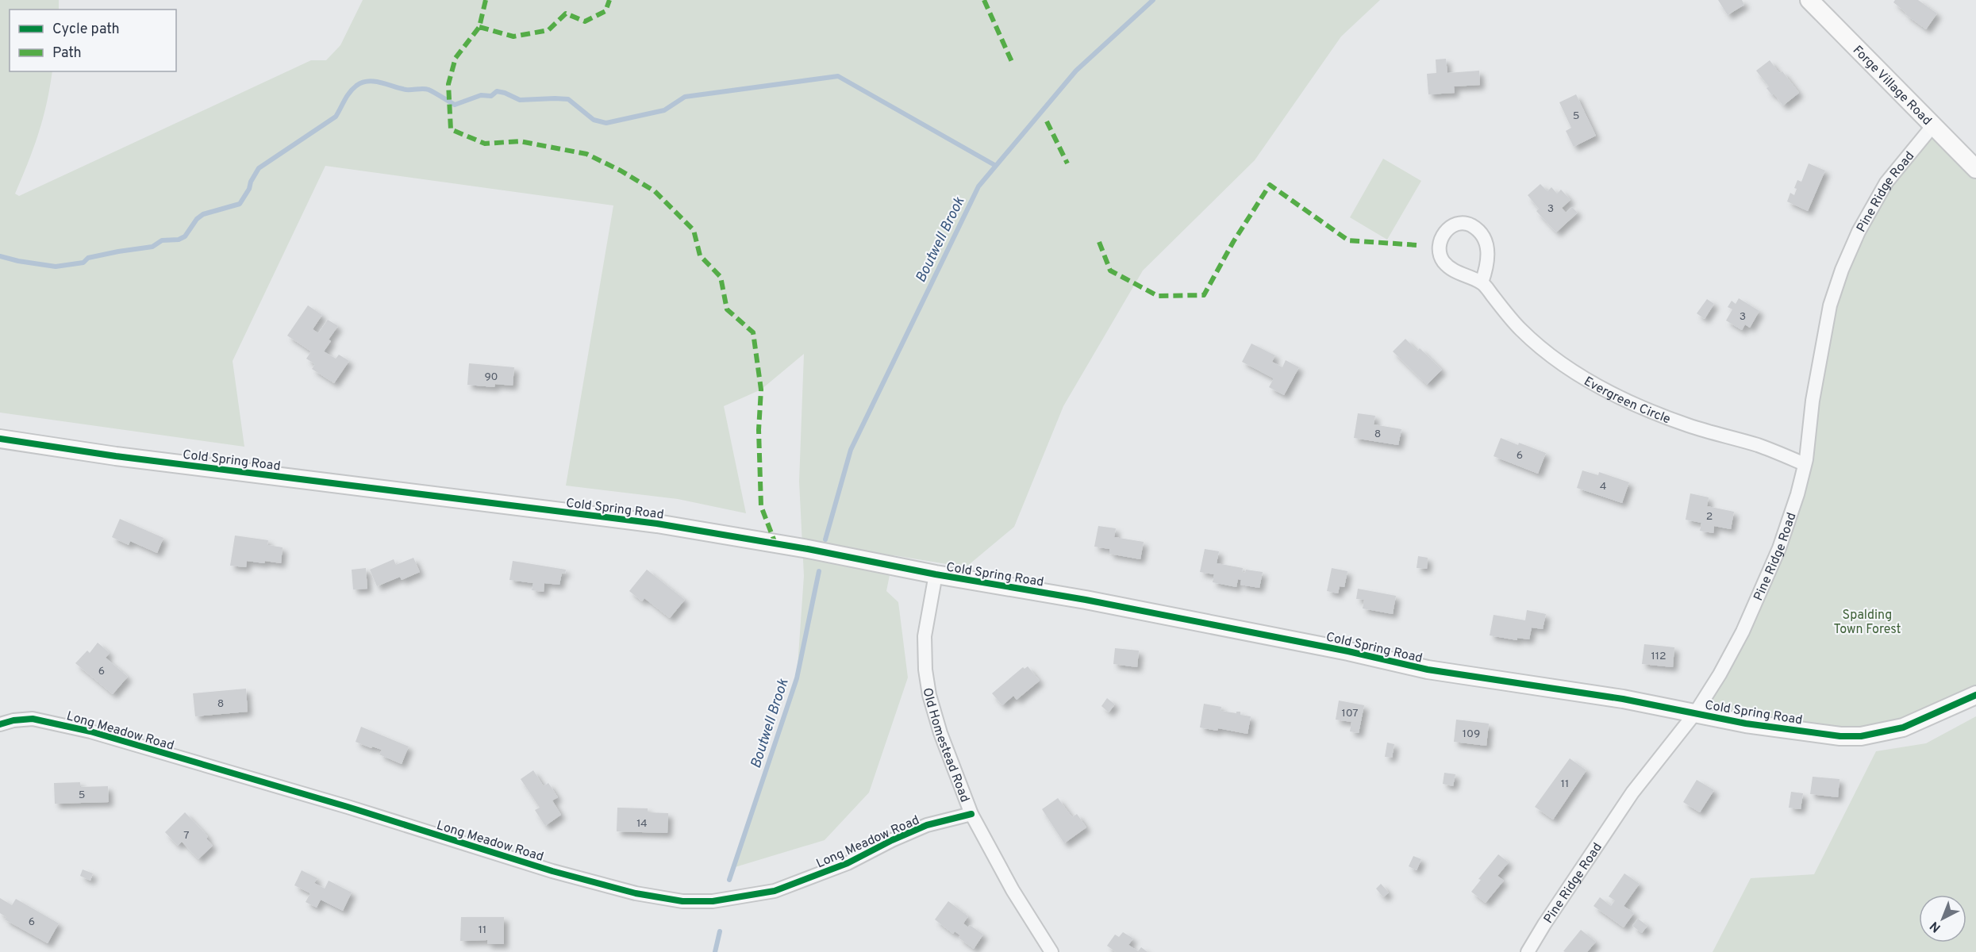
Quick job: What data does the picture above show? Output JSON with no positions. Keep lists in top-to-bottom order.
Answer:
{
  "streets": {
    "street": [
      "Forge Village Road",
      "Pine Ridge Road",
      "Evergreen Circle",
      "Cold Spring Road",
      "Long Meadow Road",
      "Old Homestead Road"
    ]
  },
  "crossings": [
    ["Forge Village Road", "Pine Ridge Road"],
    ["Pine Ridge Road", "Evergreen Circle"],
    ["Pine Ridge Road", "Cold Spring Road"],
    ["Cold Spring Road", "Old Homestead Road"],
    ["Long Meadow Road", "Old Homestead Road"]
  ],
  "water": ["Boutwell Brook"],
  "parks": ["Spalding Town Forest"],
  "house_numbers": [
    "5",
    "3",
    "3",
    "90",
    "8",
    "6",
    "4",
    "2",
    "112",
    "6",
    "8",
    "107",
    "109",
    "11",
    "5",
    "14",
    "7",
    "6",
    "11"
  ],
  "legend": ["Cycle path", "Path"],
  "north": "bottom left"
}
